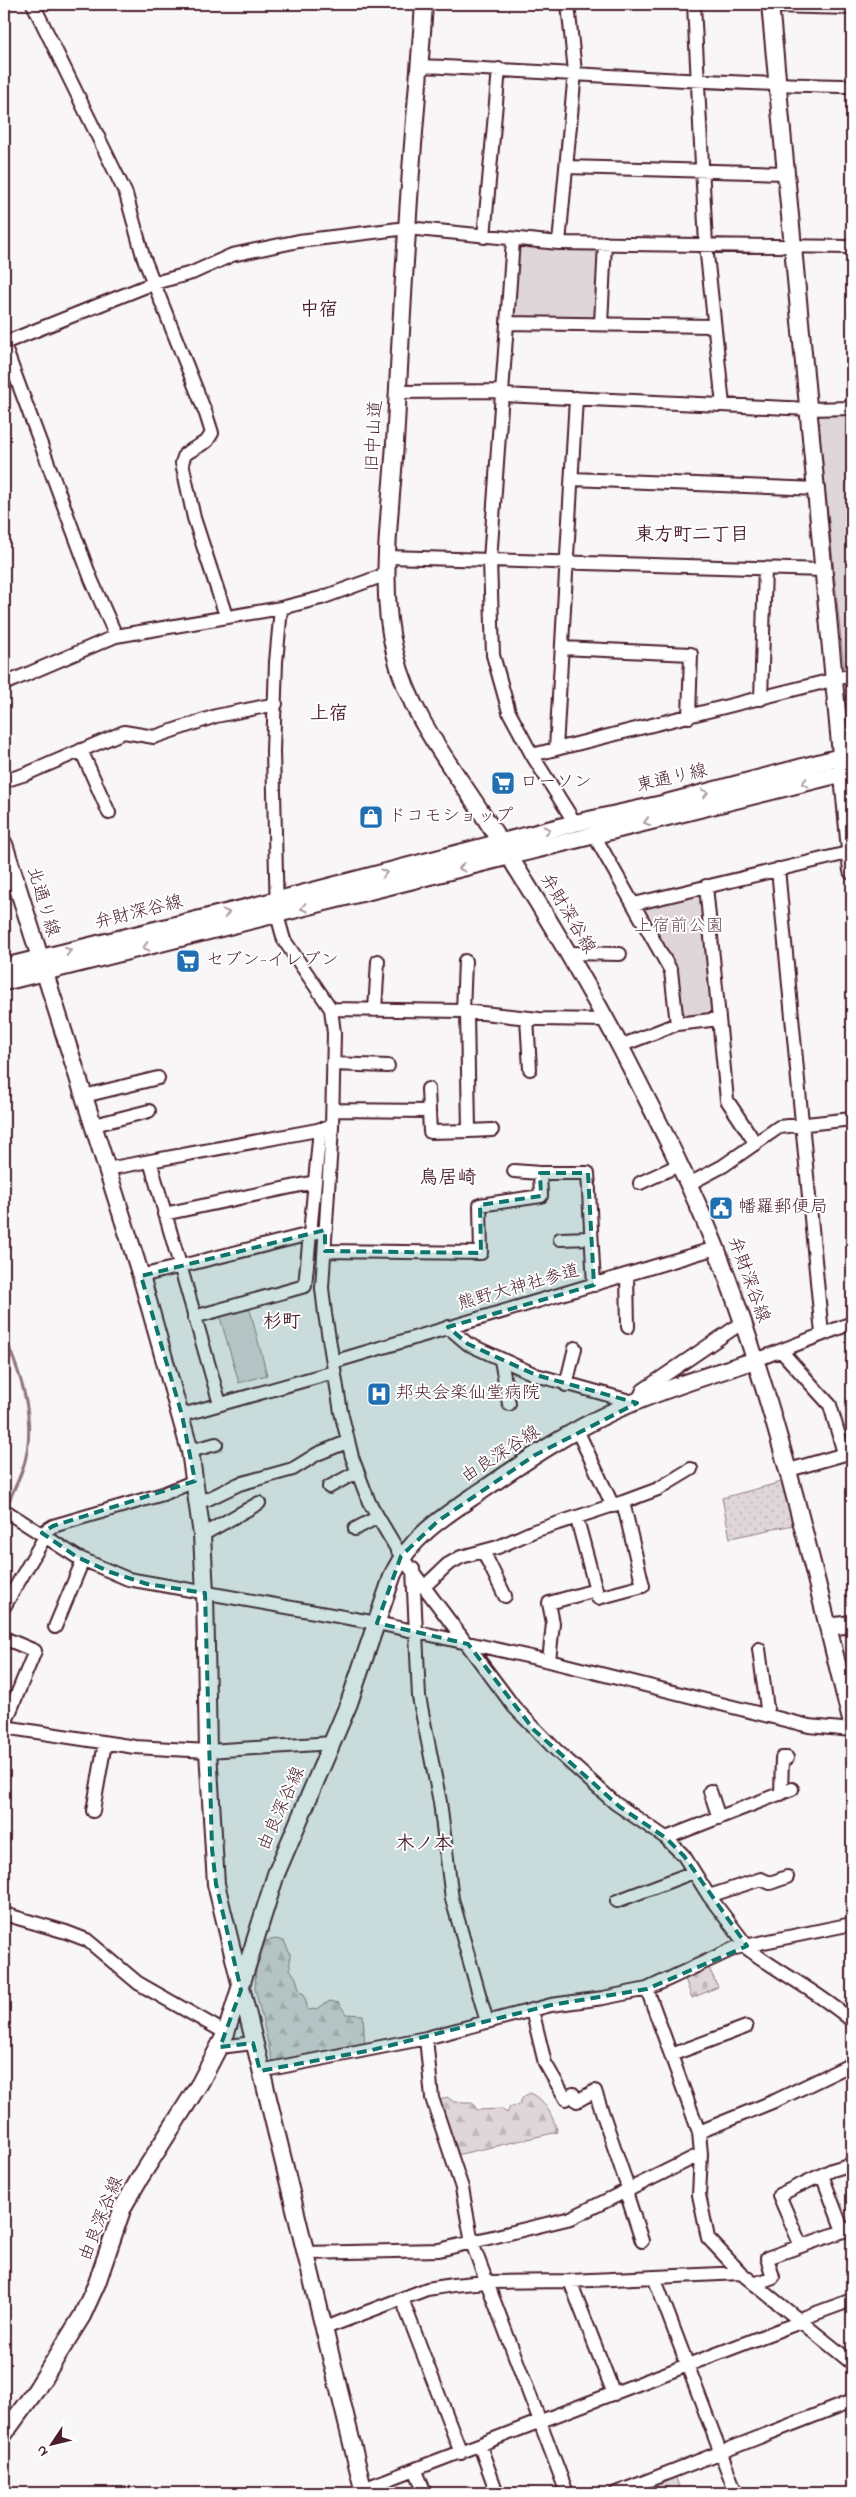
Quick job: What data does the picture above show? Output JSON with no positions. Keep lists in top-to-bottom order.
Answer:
{
  "streets": {
    "main road": [
      "旧中山道",
      "東通り線",
      "北通り線",
      "弁財深谷線",
      "由良深谷線"
    ],
    "street": ["熊野大神社参道"]
  },
  "crossings": [
    ["旧中山道", "東通り線"],
    ["旧中山道", "弁財深谷線"],
    ["東通り線", "弁財深谷線"],
    ["北通り線", "弁財深谷線"],
    ["北通り線", "熊野大神社参道"],
    ["北通り線", "由良深谷線"],
    ["弁財深谷線", "熊野大神社参道"],
    ["弁財深谷線", "由良深谷線"]
  ],
  "districts": [
    "中宿",
    "東方町二丁目",
    "上宿",
    "鳥居崎",
    "杉町",
    "木ノ本"
  ],
  "parks": ["上宿前公園"],
  "places": {
    "supermarket": ["ローソン", "セブン-イレブン"],
    "shop": ["ドコモショップ"],
    "public building": ["幡羅郵便局"],
    "hospital": ["邦央会楽仙堂病院"]
  },
  "north": "bottom left"
}
